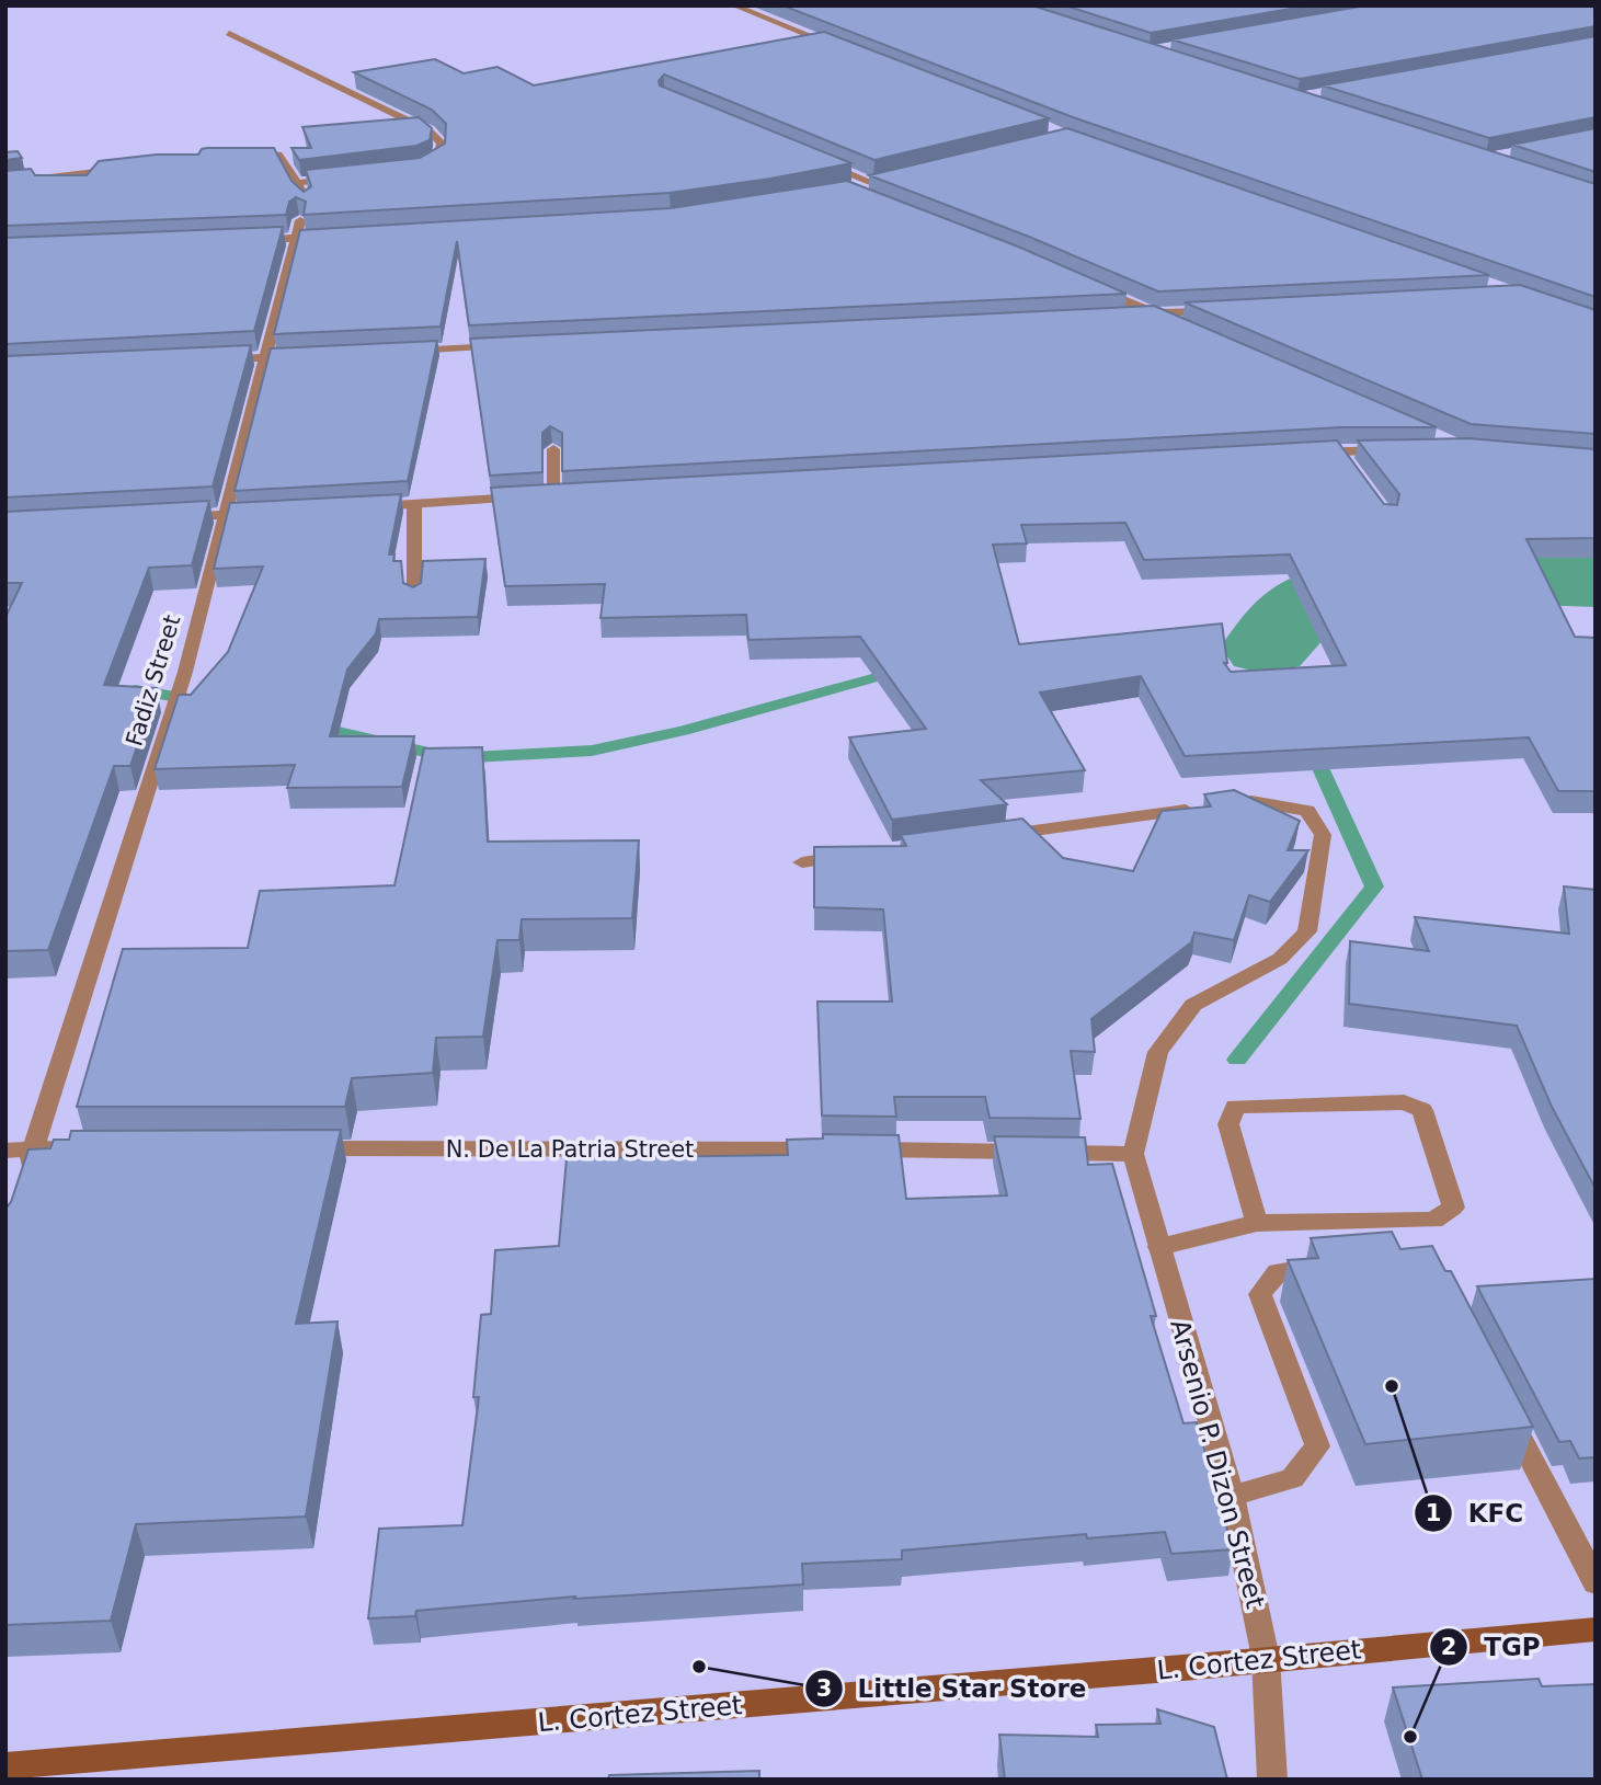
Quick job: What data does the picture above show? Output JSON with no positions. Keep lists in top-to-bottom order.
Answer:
{
  "streets": {
    "street": [
      "Fadiz Street",
      "N. De La Patria Street",
      "Arsenio P. Dizon Street",
      "L. Cortez Street"
    ]
  },
  "crossings": [
    ["N. De La Patria Street", "Arsenio P. Dizon Street"],
    ["Arsenio P. Dizon Street", "L. Cortez Street"]
  ],
  "places": ["KFC", "Little Star Store", "TGP"]
}
